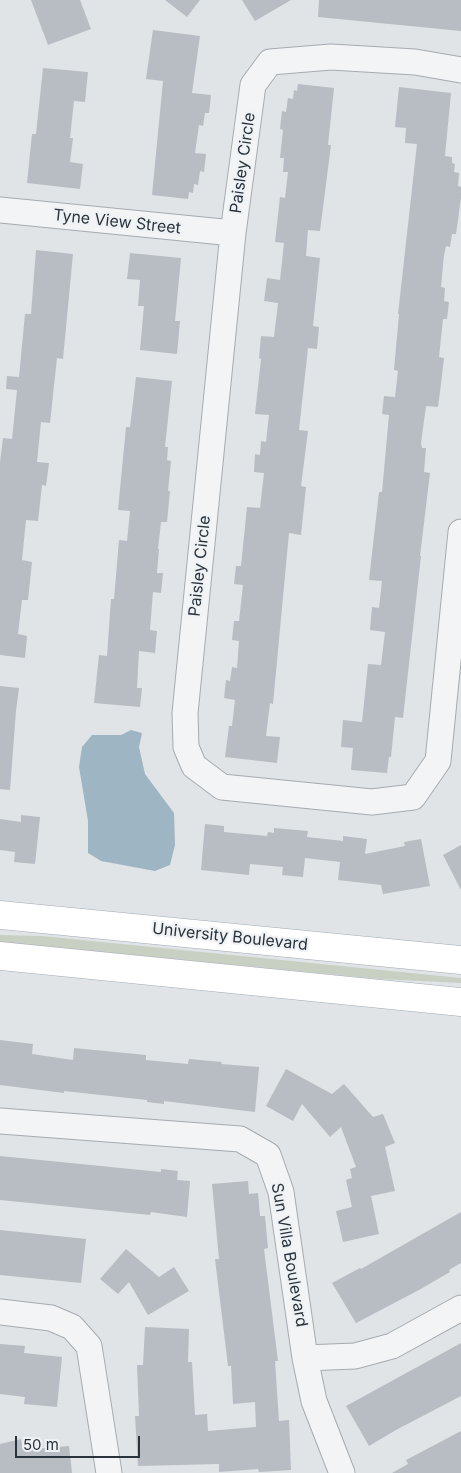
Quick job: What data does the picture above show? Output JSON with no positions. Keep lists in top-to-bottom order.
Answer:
{
  "streets": {
    "main road": ["University Boulevard"],
    "street": ["Paisley Circle", "Tyne View Street", "Sun Villa Boulevard"]
  },
  "crossings": [
    ["Paisley Circle", "Tyne View Street"]
  ],
  "scale_bar": "50 m"
}
